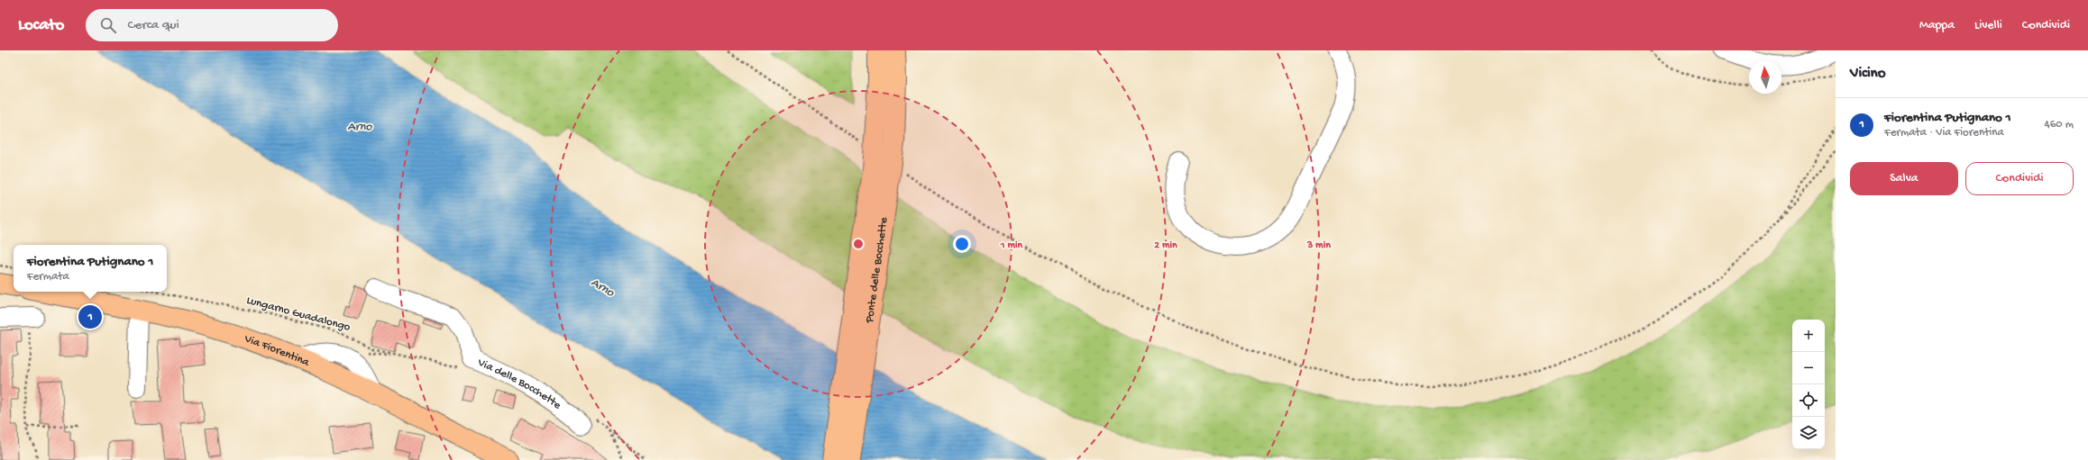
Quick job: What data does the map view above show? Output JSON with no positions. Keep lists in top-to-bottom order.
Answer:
{
  "streets": {
    "main road": ["Ponte delle Bocchette", "Via Fiorentina"],
    "lane": ["Via delle Bocchette"],
    "path": ["Lungarno Guadalongo"]
  },
  "water": ["Arno"],
  "north": "top",
  "page": {
    "header": "Locato",
    "search": "Cerca qui",
    "nav": ["Mappa", "Livelli", "Condividi"],
    "heading": "Vicino",
    "list": [
      {
        "mark": "1",
        "name": "Fiorentina Putignano 1",
        "note": "Fermata · Via Fiorentina",
        "value": "460 m"
      }
    ],
    "buttons": ["Salva", "Condividi"],
    "popup": ["Fiorentina Putignano 1", "Fermata"],
    "pins": "1",
    "map_buttons": ["+", "−"]
  },
  "rings": ["1 min", "2 min", "3 min"]
}
